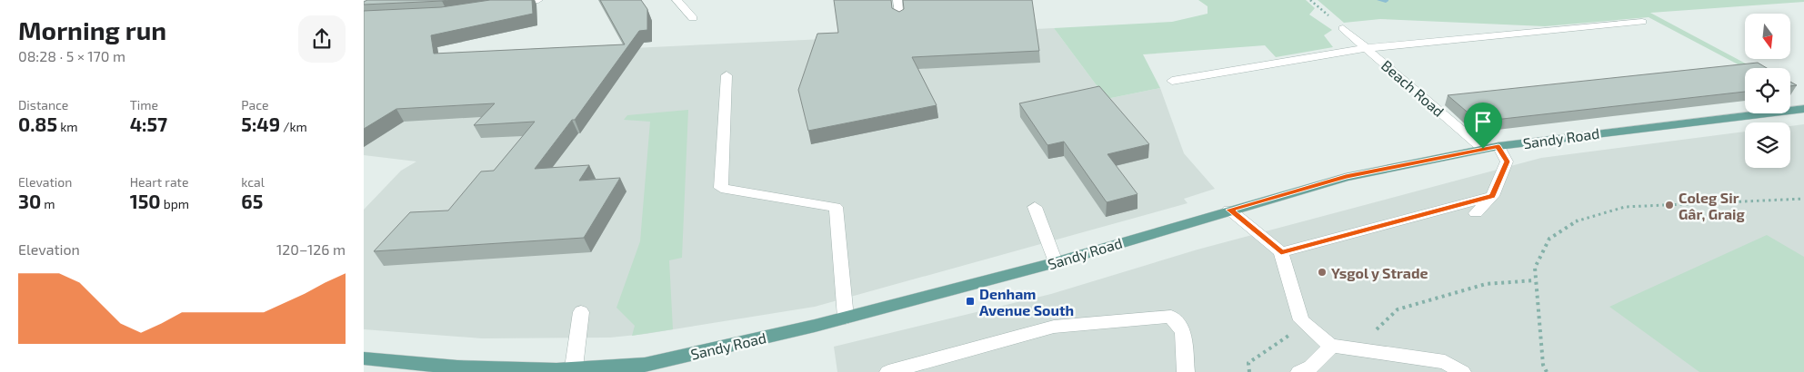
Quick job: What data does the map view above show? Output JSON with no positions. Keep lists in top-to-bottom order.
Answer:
{
  "streets": {
    "main road": ["Sandy Road"],
    "street": ["Beach Road"]
  },
  "crossings": [
    ["Beach Road", "Sandy Road"]
  ],
  "places": {
    "other": ["Coleg Sir Gâr, Graig", "Ysgol y Strade"],
    "transit": ["Denham Avenue South"]
  },
  "north": "bottom",
  "page": {
    "heading": ["Morning run", "08:28 · 5 × 170 m"],
    "stats": [
      ["Distance", "0.85 km"],
      ["Time", "4:57"],
      ["Pace", "5:49 /km"],
      ["Elevation", "30 m"],
      ["Heart rate", "150 bpm"],
      ["kcal", "65"]
    ],
    "chart": ["Elevation", "120–126 m"]
  }
}
